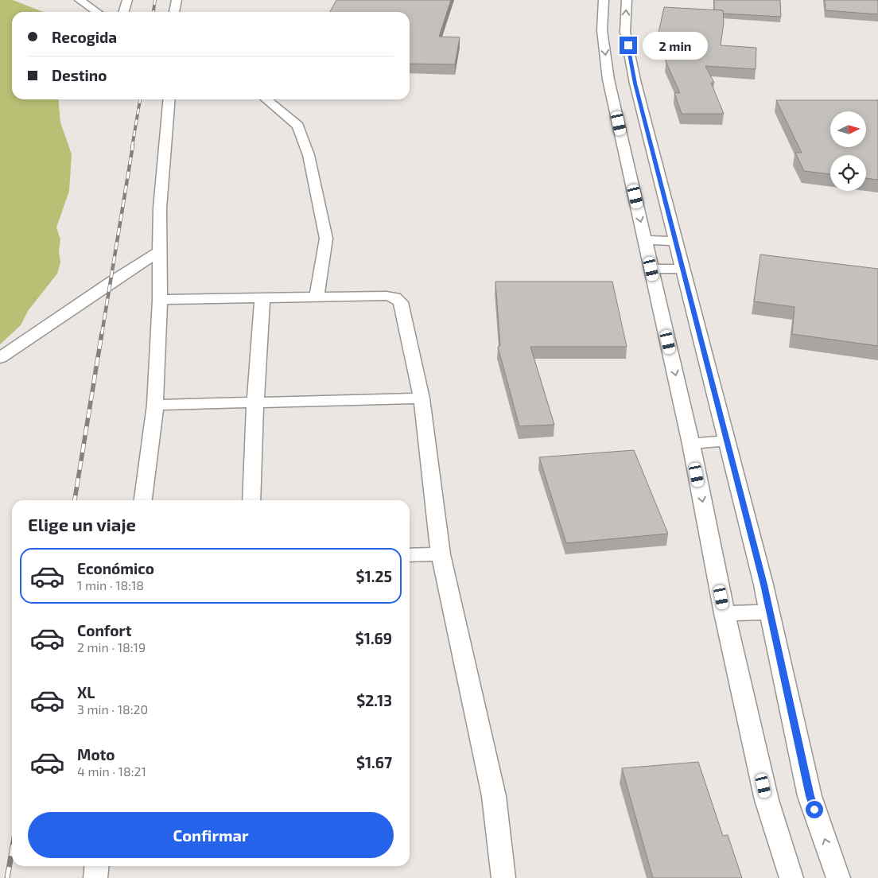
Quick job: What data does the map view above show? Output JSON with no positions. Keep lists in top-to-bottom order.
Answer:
{
  "north": "right",
  "page": {
    "banner": ["Recogida", "Destino"],
    "bubble": "2 min",
    "heading": "Elige un viaje",
    "list": [
      {
        "name": "Económico",
        "note": "1 min · 18:18",
        "value": "$1.25"
      },
      {
        "name": "Confort",
        "note": "2 min · 18:19",
        "value": "$1.69"
      },
      {
        "name": "XL",
        "note": "3 min · 18:20",
        "value": "$2.13"
      },
      {
        "name": "Moto",
        "note": "4 min · 18:21",
        "value": "$1.67"
      }
    ],
    "buttons": "Confirmar"
  }
}
